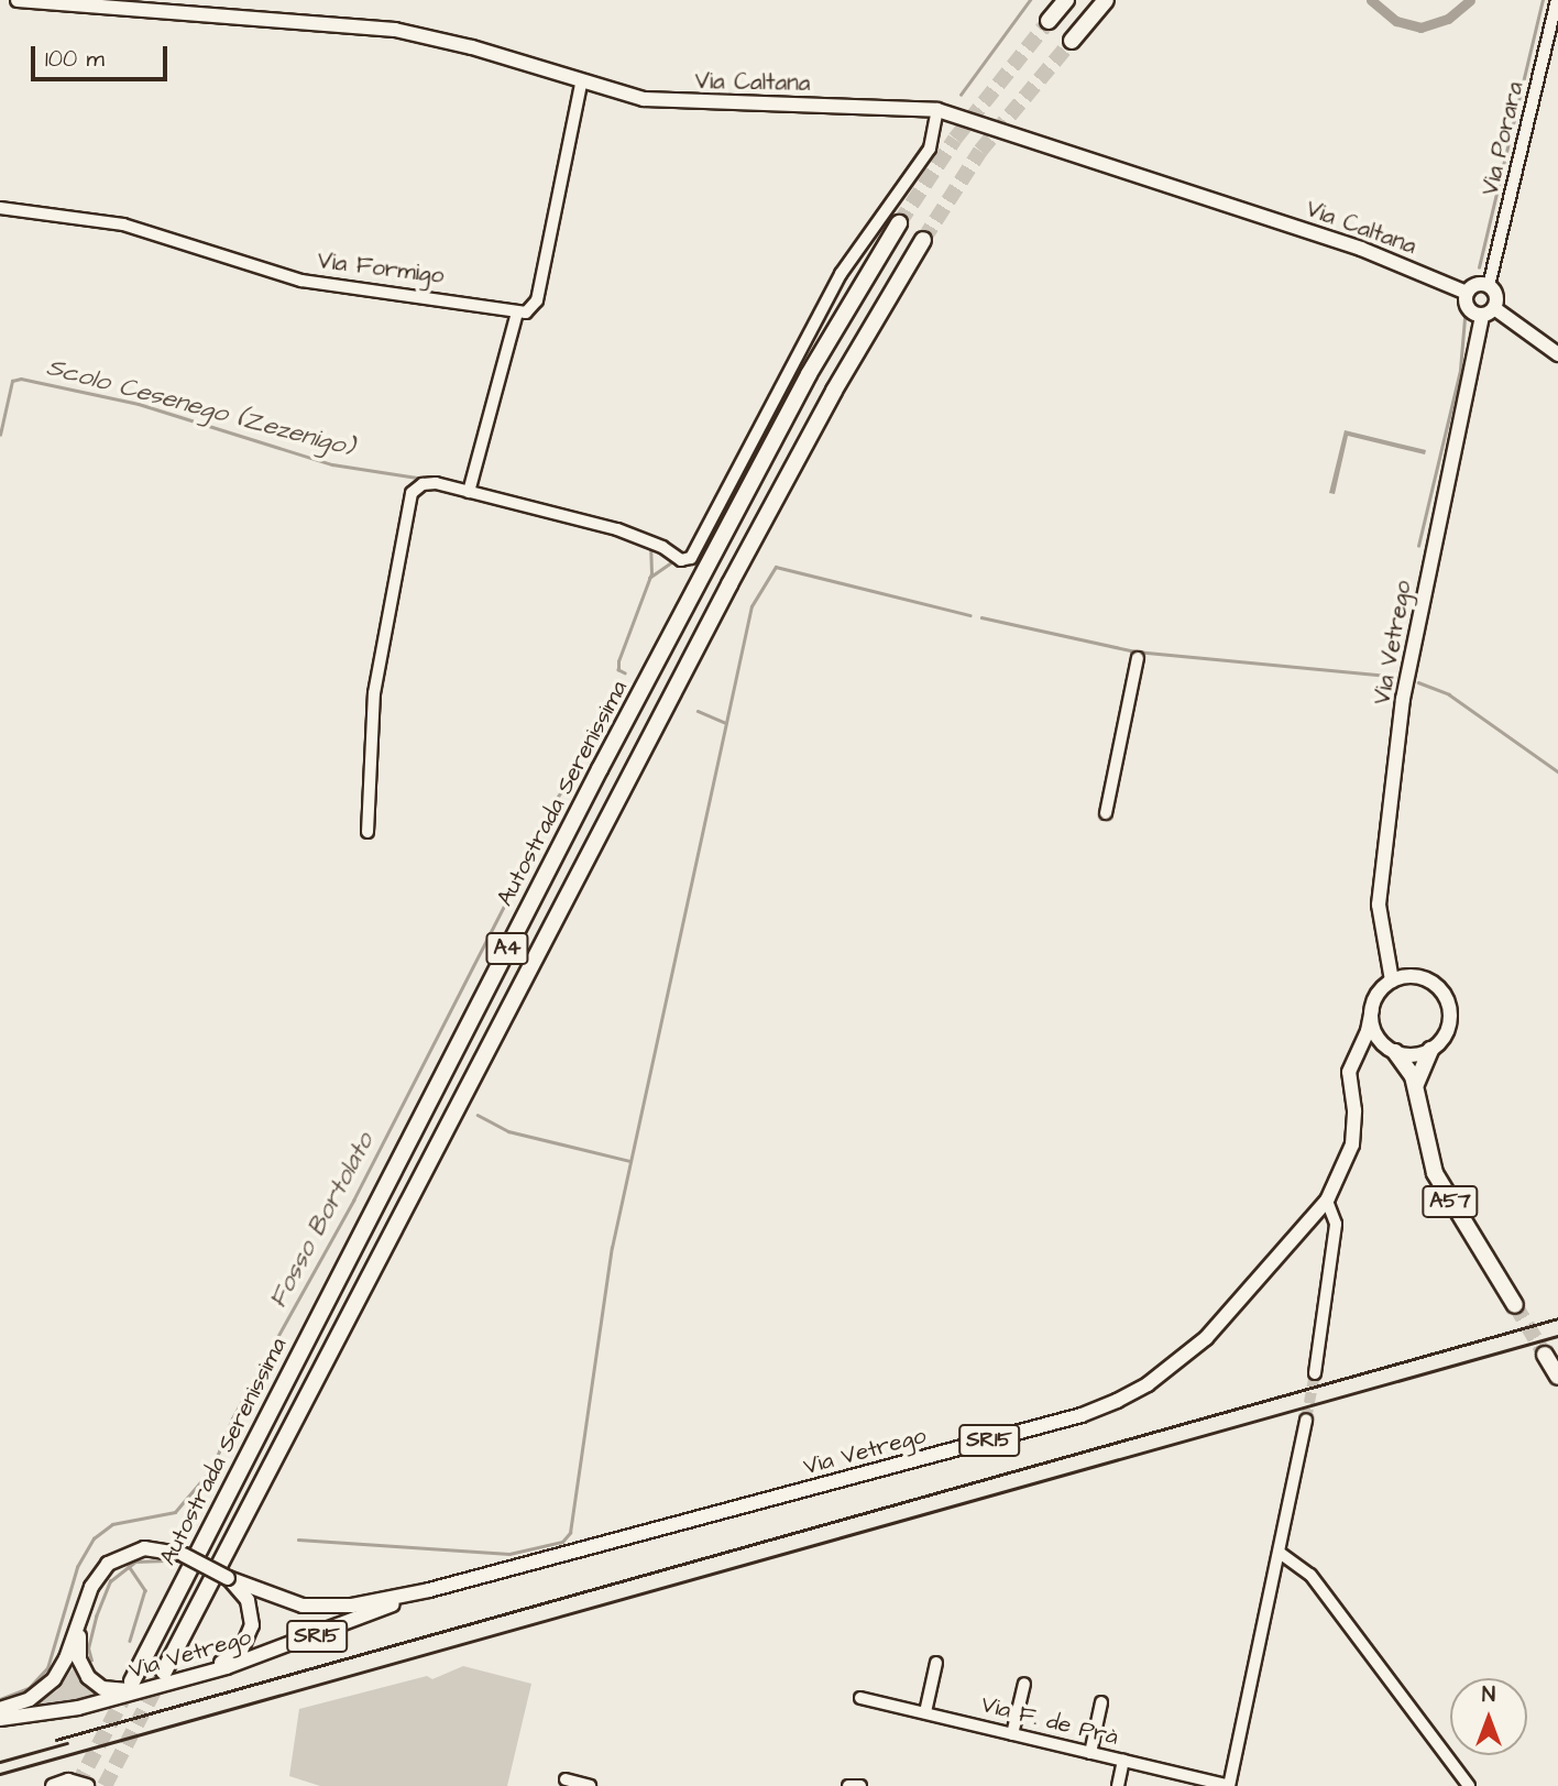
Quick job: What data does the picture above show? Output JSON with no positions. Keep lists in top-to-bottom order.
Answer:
{
  "streets": {
    "highway": ["Autostrada Serenissima", "A4", "A57"],
    "main road": ["Via Caltana", "Via Vetrego", "SR15"],
    "street": ["Via Porara", "Via Formigo", "Via F. de Prà"]
  },
  "crossings": [
    ["Via Caltana", "Via Porara"],
    ["Via Caltana", "Via Vetrego"],
    ["Via Porara", "Via Vetrego"],
    ["Via Vetrego", "Autostrada Serenissima"],
    ["Via Vetrego", "A57"],
    ["Via Vetrego", "SR15"],
    ["Autostrada Serenissima", "SR15"]
  ],
  "water": ["Scolo Cesenego (Zezenigo)", "Fosso Bortolato"],
  "scale_bar": "100 m",
  "north": "top"
}
